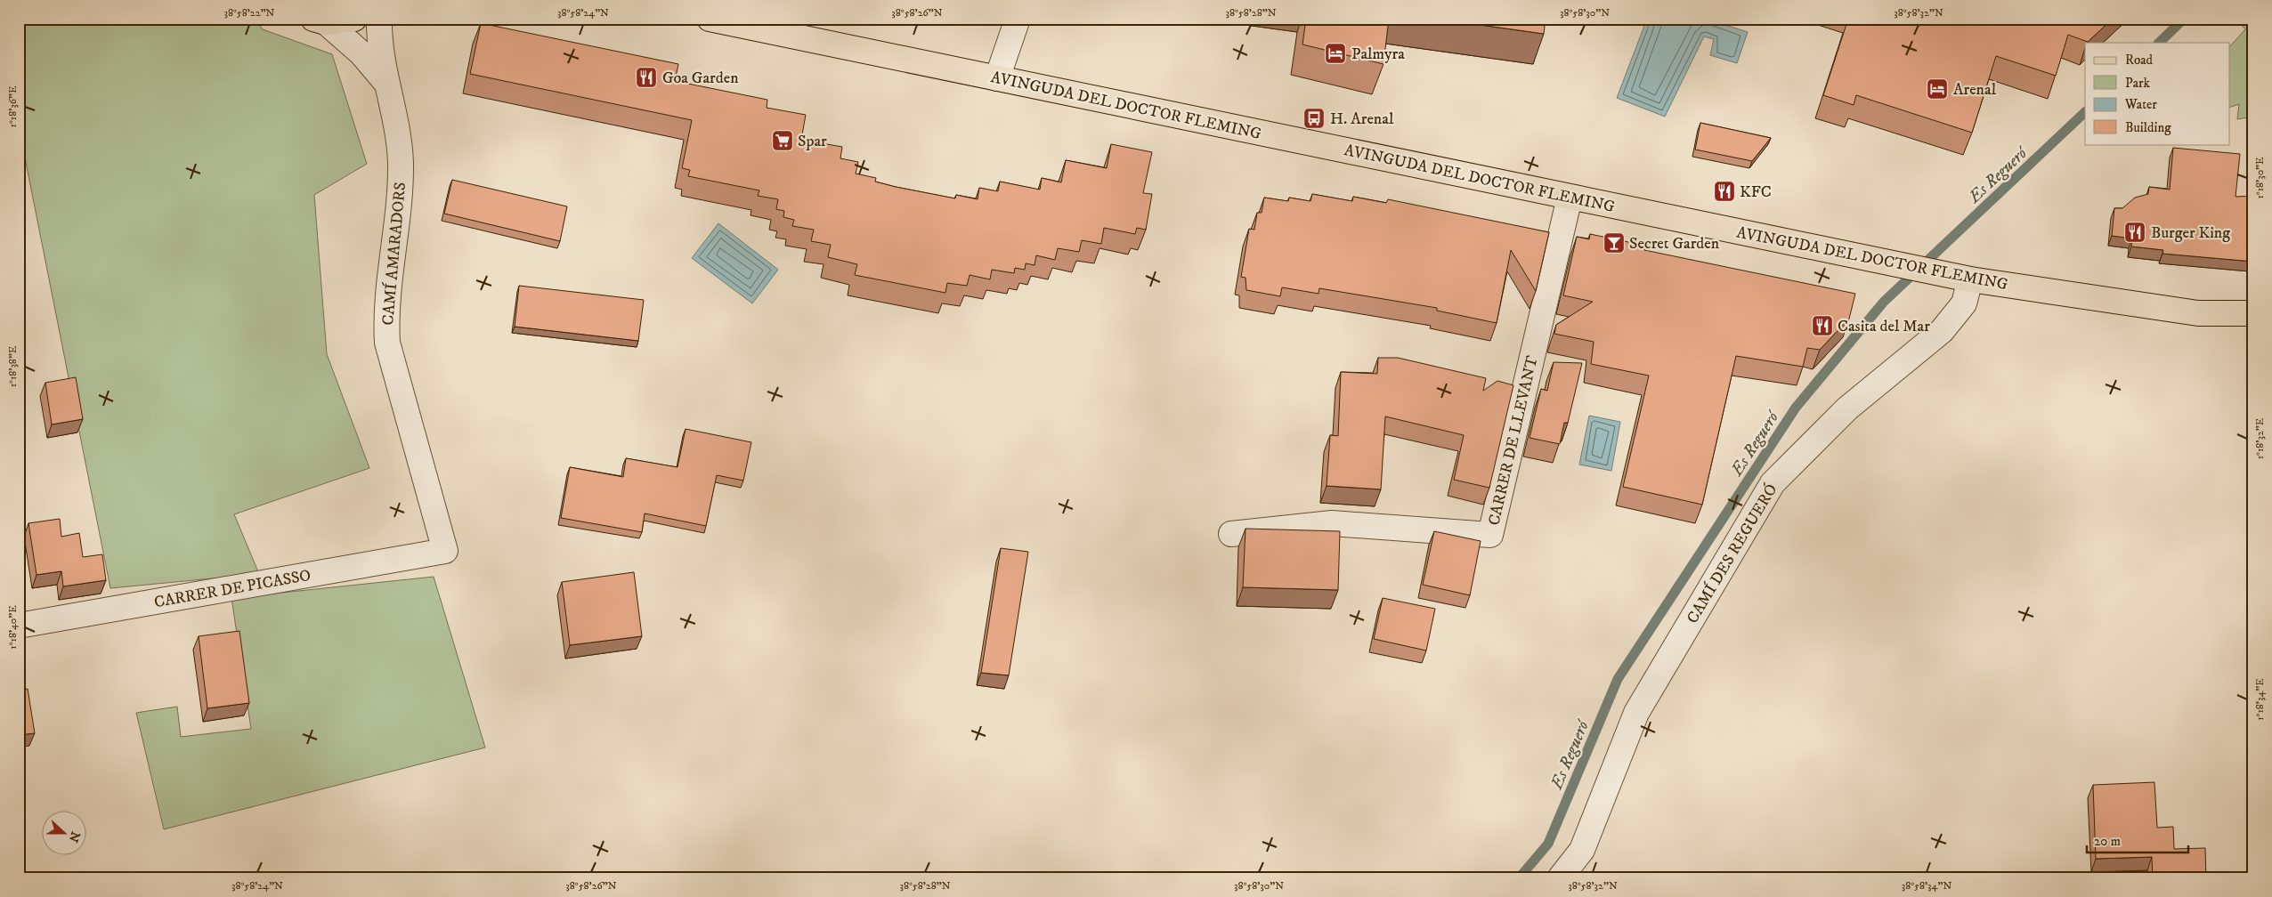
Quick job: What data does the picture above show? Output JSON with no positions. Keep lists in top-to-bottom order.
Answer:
{
  "streets": {
    "main road": ["AVINGUDA DEL DOCTOR FLEMING"],
    "street": [
      "CAMÍ AMARADORS",
      "CARRER DE LLEVANT",
      "CAMÍ DES REGUERÓ",
      "CARRER DE PICASSO"
    ]
  },
  "crossings": [
    ["AVINGUDA DEL DOCTOR FLEMING", "CARRER DE LLEVANT"],
    ["AVINGUDA DEL DOCTOR FLEMING", "CAMÍ DES REGUERÓ"],
    ["CAMÍ AMARADORS", "CARRER DE PICASSO"]
  ],
  "water": ["Es Regueró"],
  "places": {
    "hotel": ["Palmyra", "Arenal"],
    "restaurant": [
      "Goa Garden",
      "KFC",
      "Burger King",
      "Casita del Mar"
    ],
    "bus stop": ["H. Arenal"],
    "supermarket": ["Spar"],
    "bar": ["Secret Garden"]
  },
  "legend": [
    "Road",
    "Park",
    "Water",
    "Building"
  ],
  "scale_bar": "20 m",
  "north": "right",
  "coordinates": [
    "38°58'22\"N",
    "38°58'24\"N",
    "38°58'26\"N",
    "38°58'28\"N",
    "38°58'30\"N",
    "38°58'32\"N",
    "1°18'36\"E",
    "1°18'30\"E",
    "1°18'38\"E",
    "1°18'32\"E",
    "1°18'40\"E",
    "1°18'34\"E",
    "38°58'34\"N"
  ]
}
